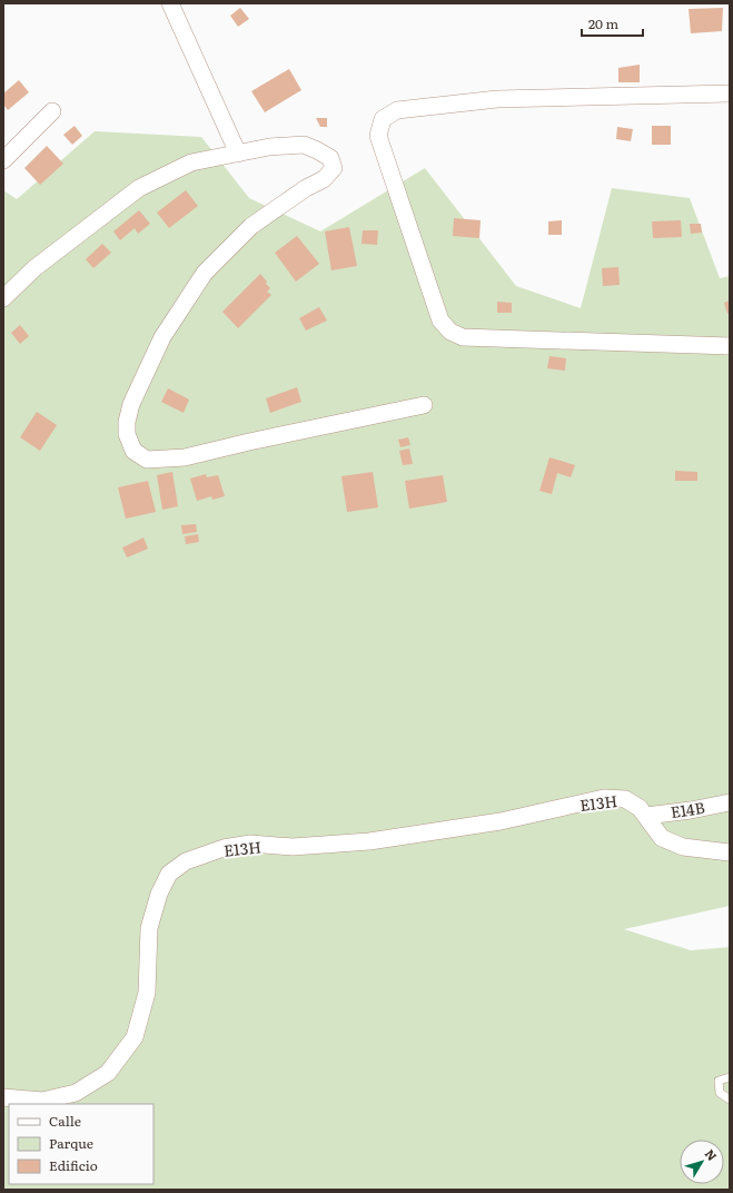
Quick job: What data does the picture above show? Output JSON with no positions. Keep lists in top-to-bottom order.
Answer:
{
  "streets": {
    "street": ["E13H", "E14B"]
  },
  "crossings": [
    ["E13H", "E14B"]
  ],
  "legend": ["Calle", "Parque", "Edificio"],
  "scale_bar": "20 m",
  "north": "top right"
}
